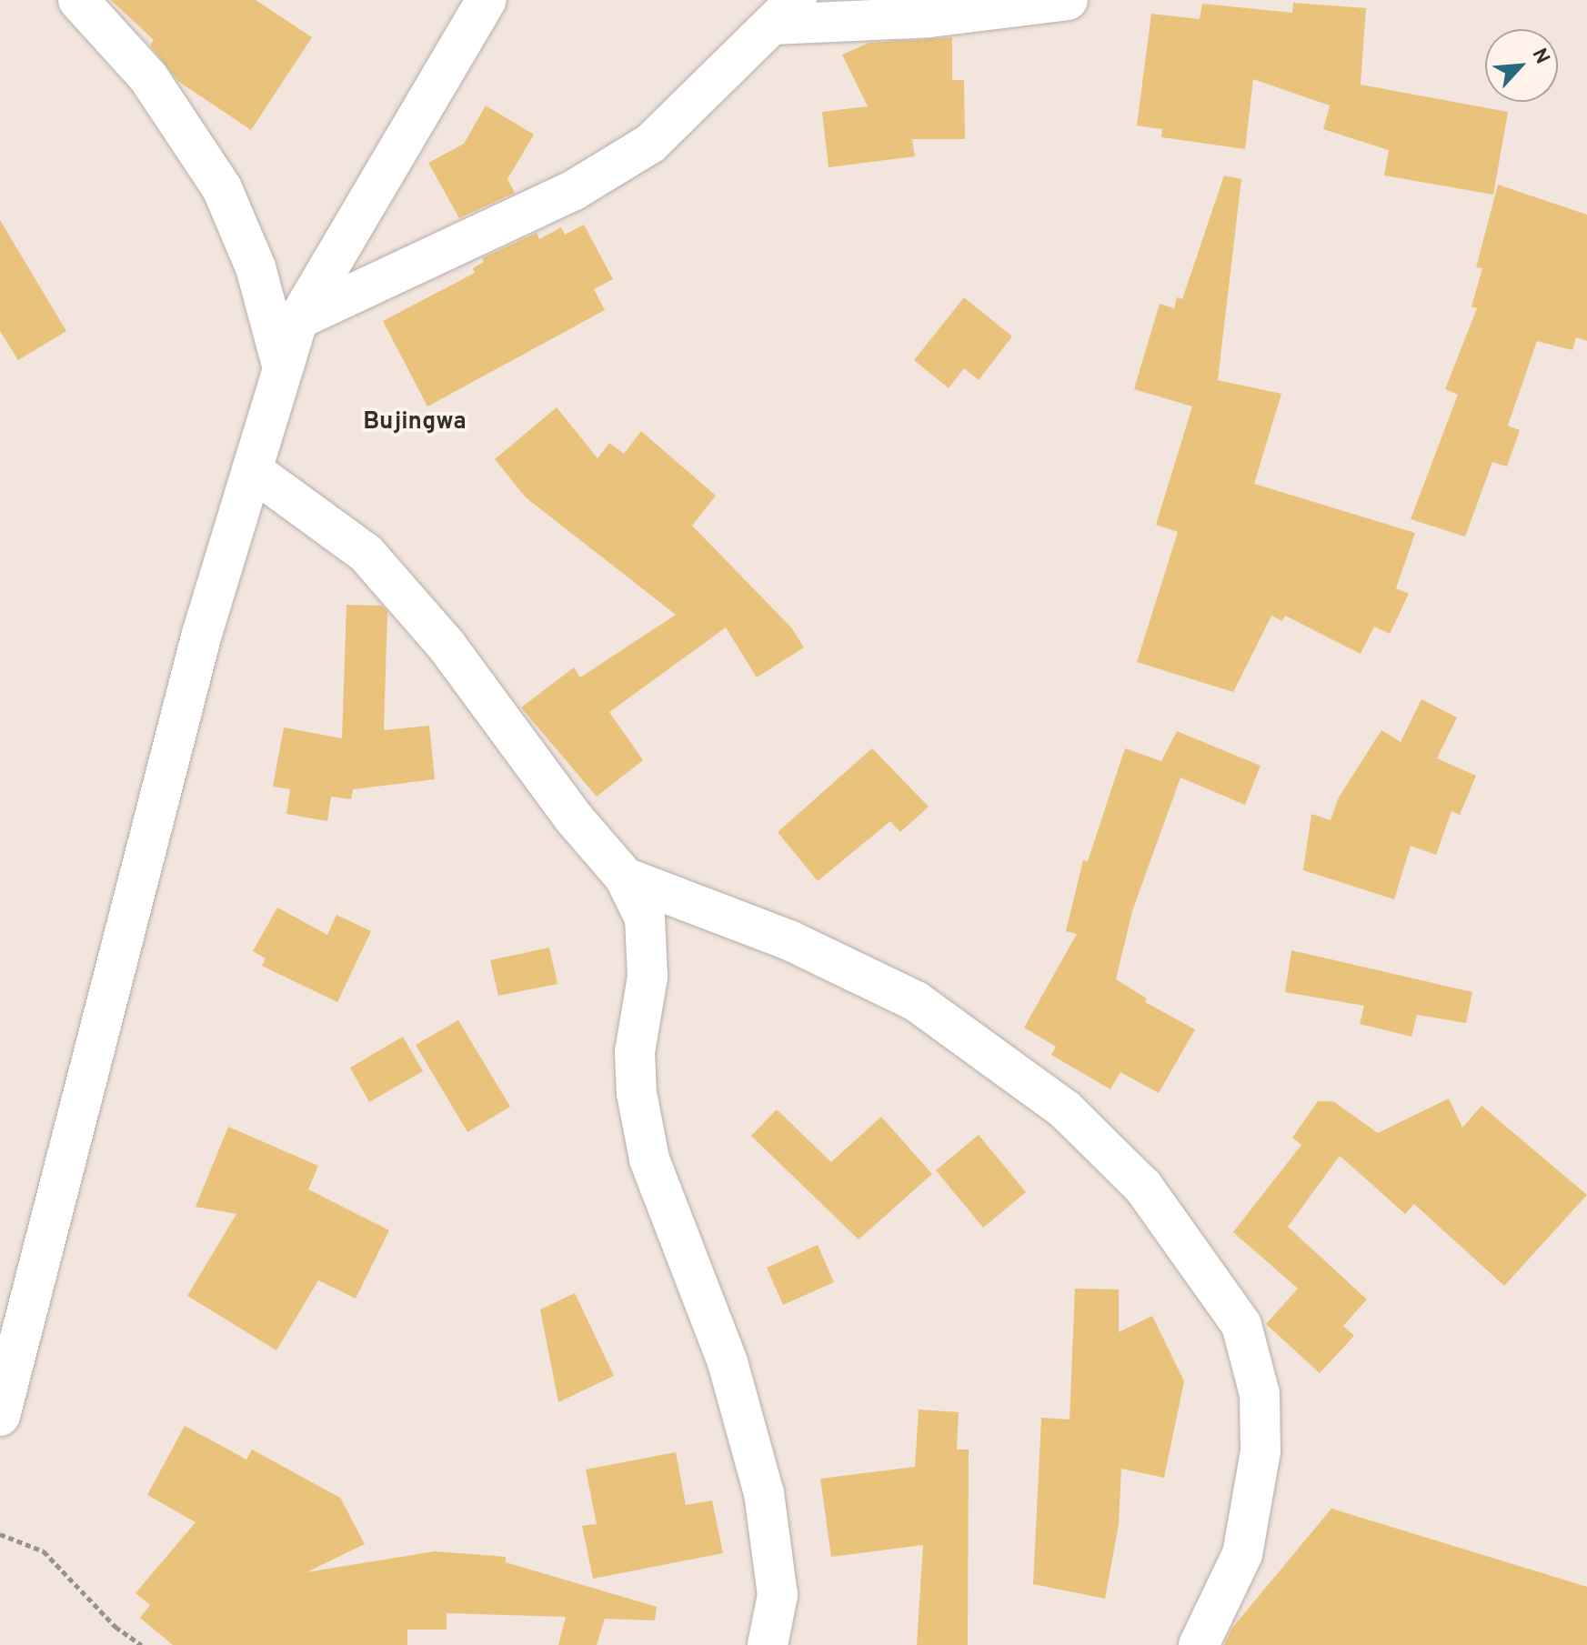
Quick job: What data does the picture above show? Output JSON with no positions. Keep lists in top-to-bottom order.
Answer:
{
  "districts": ["Bujingwa"],
  "north": "top right"
}
